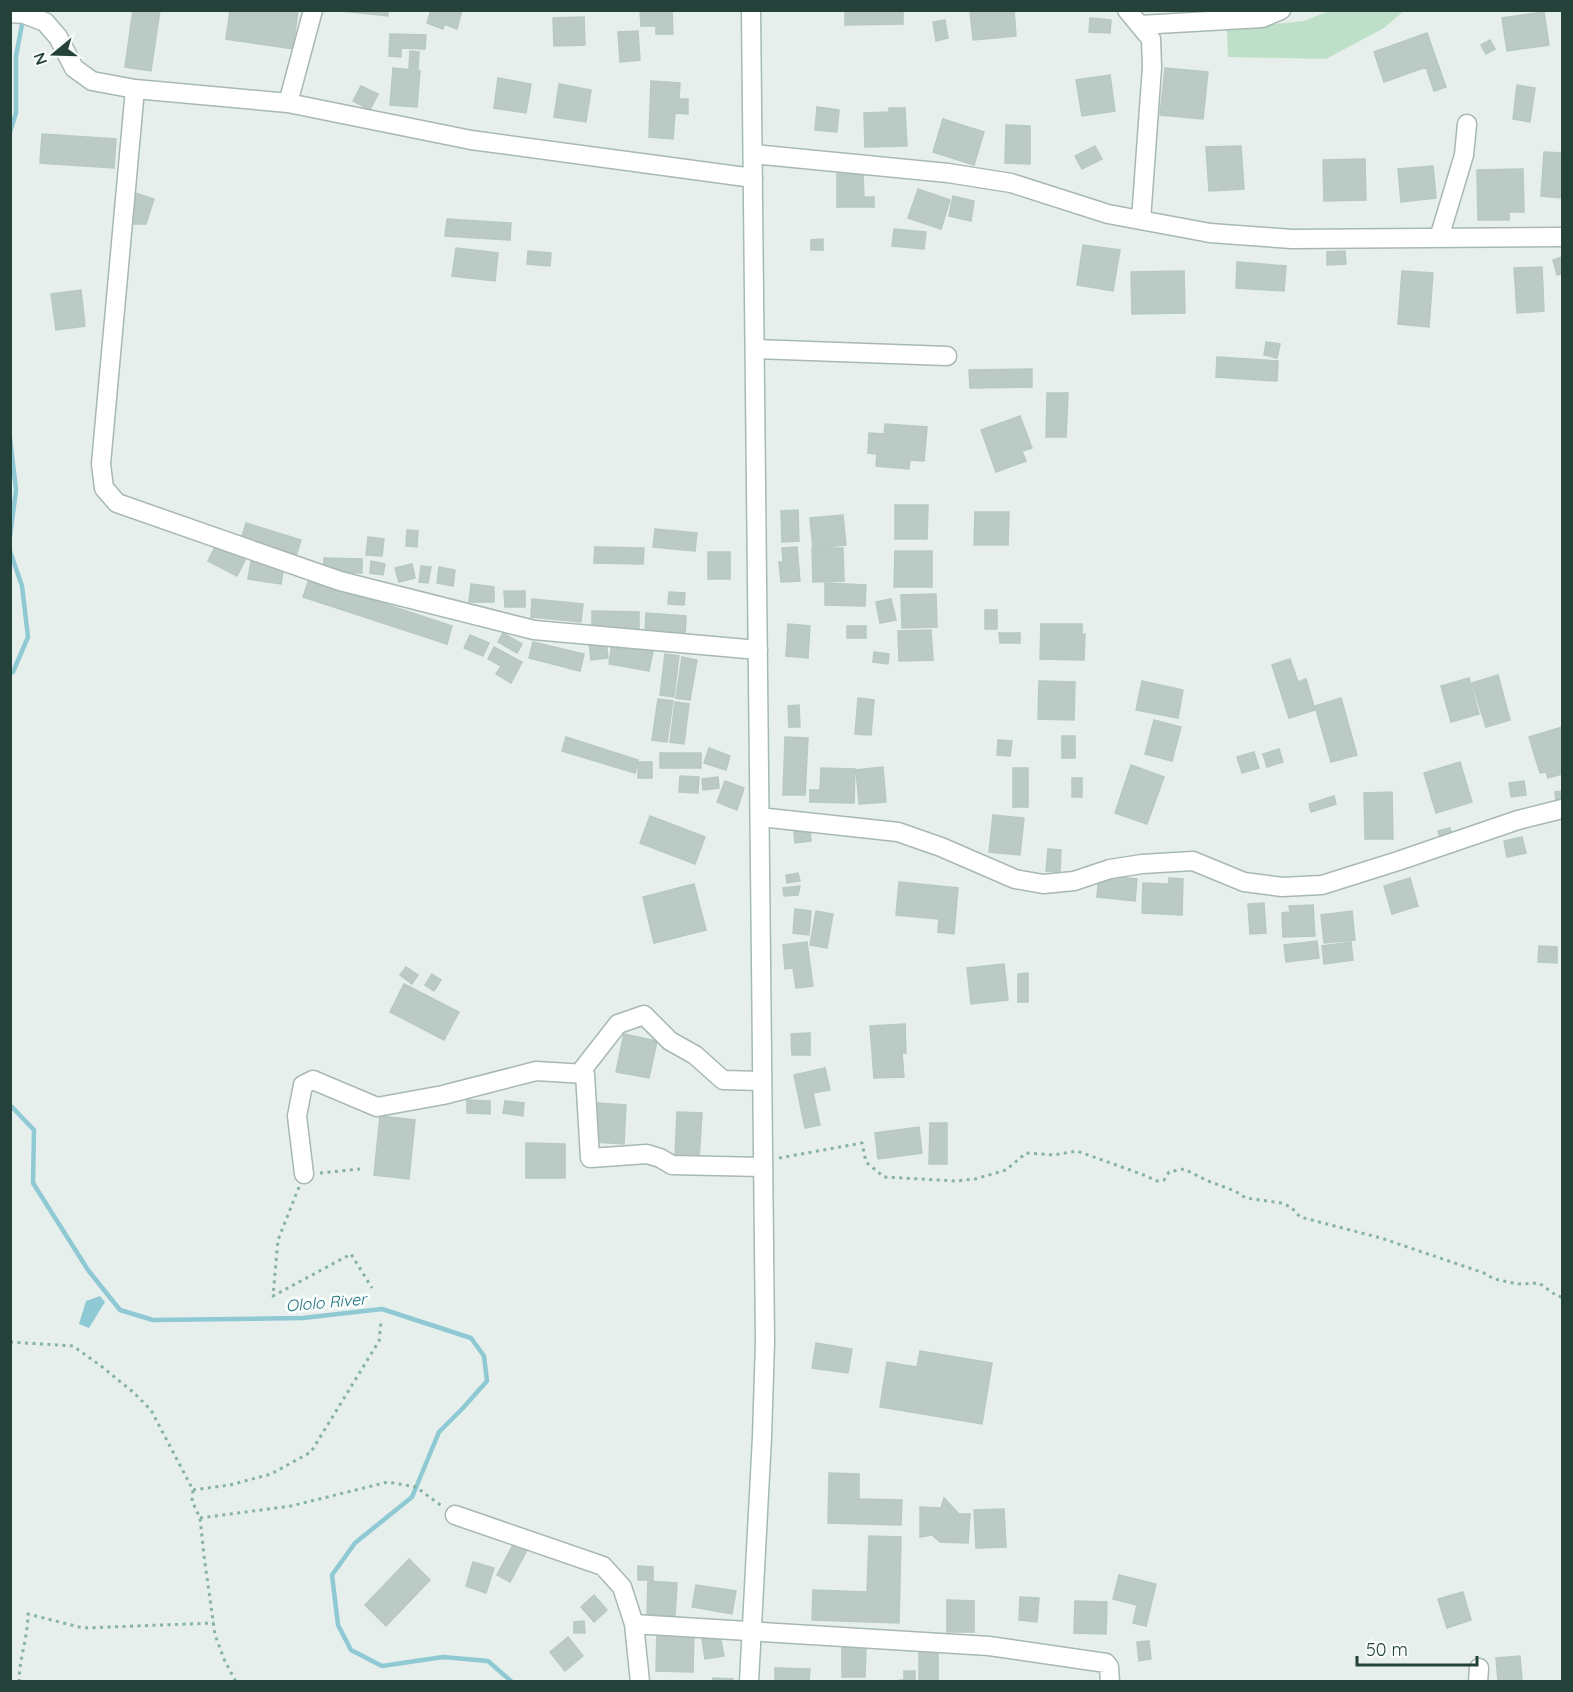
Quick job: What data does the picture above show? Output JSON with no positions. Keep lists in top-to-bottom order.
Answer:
{
  "water": ["Ololo River"],
  "scale_bar": "50 m",
  "north": "left"
}
